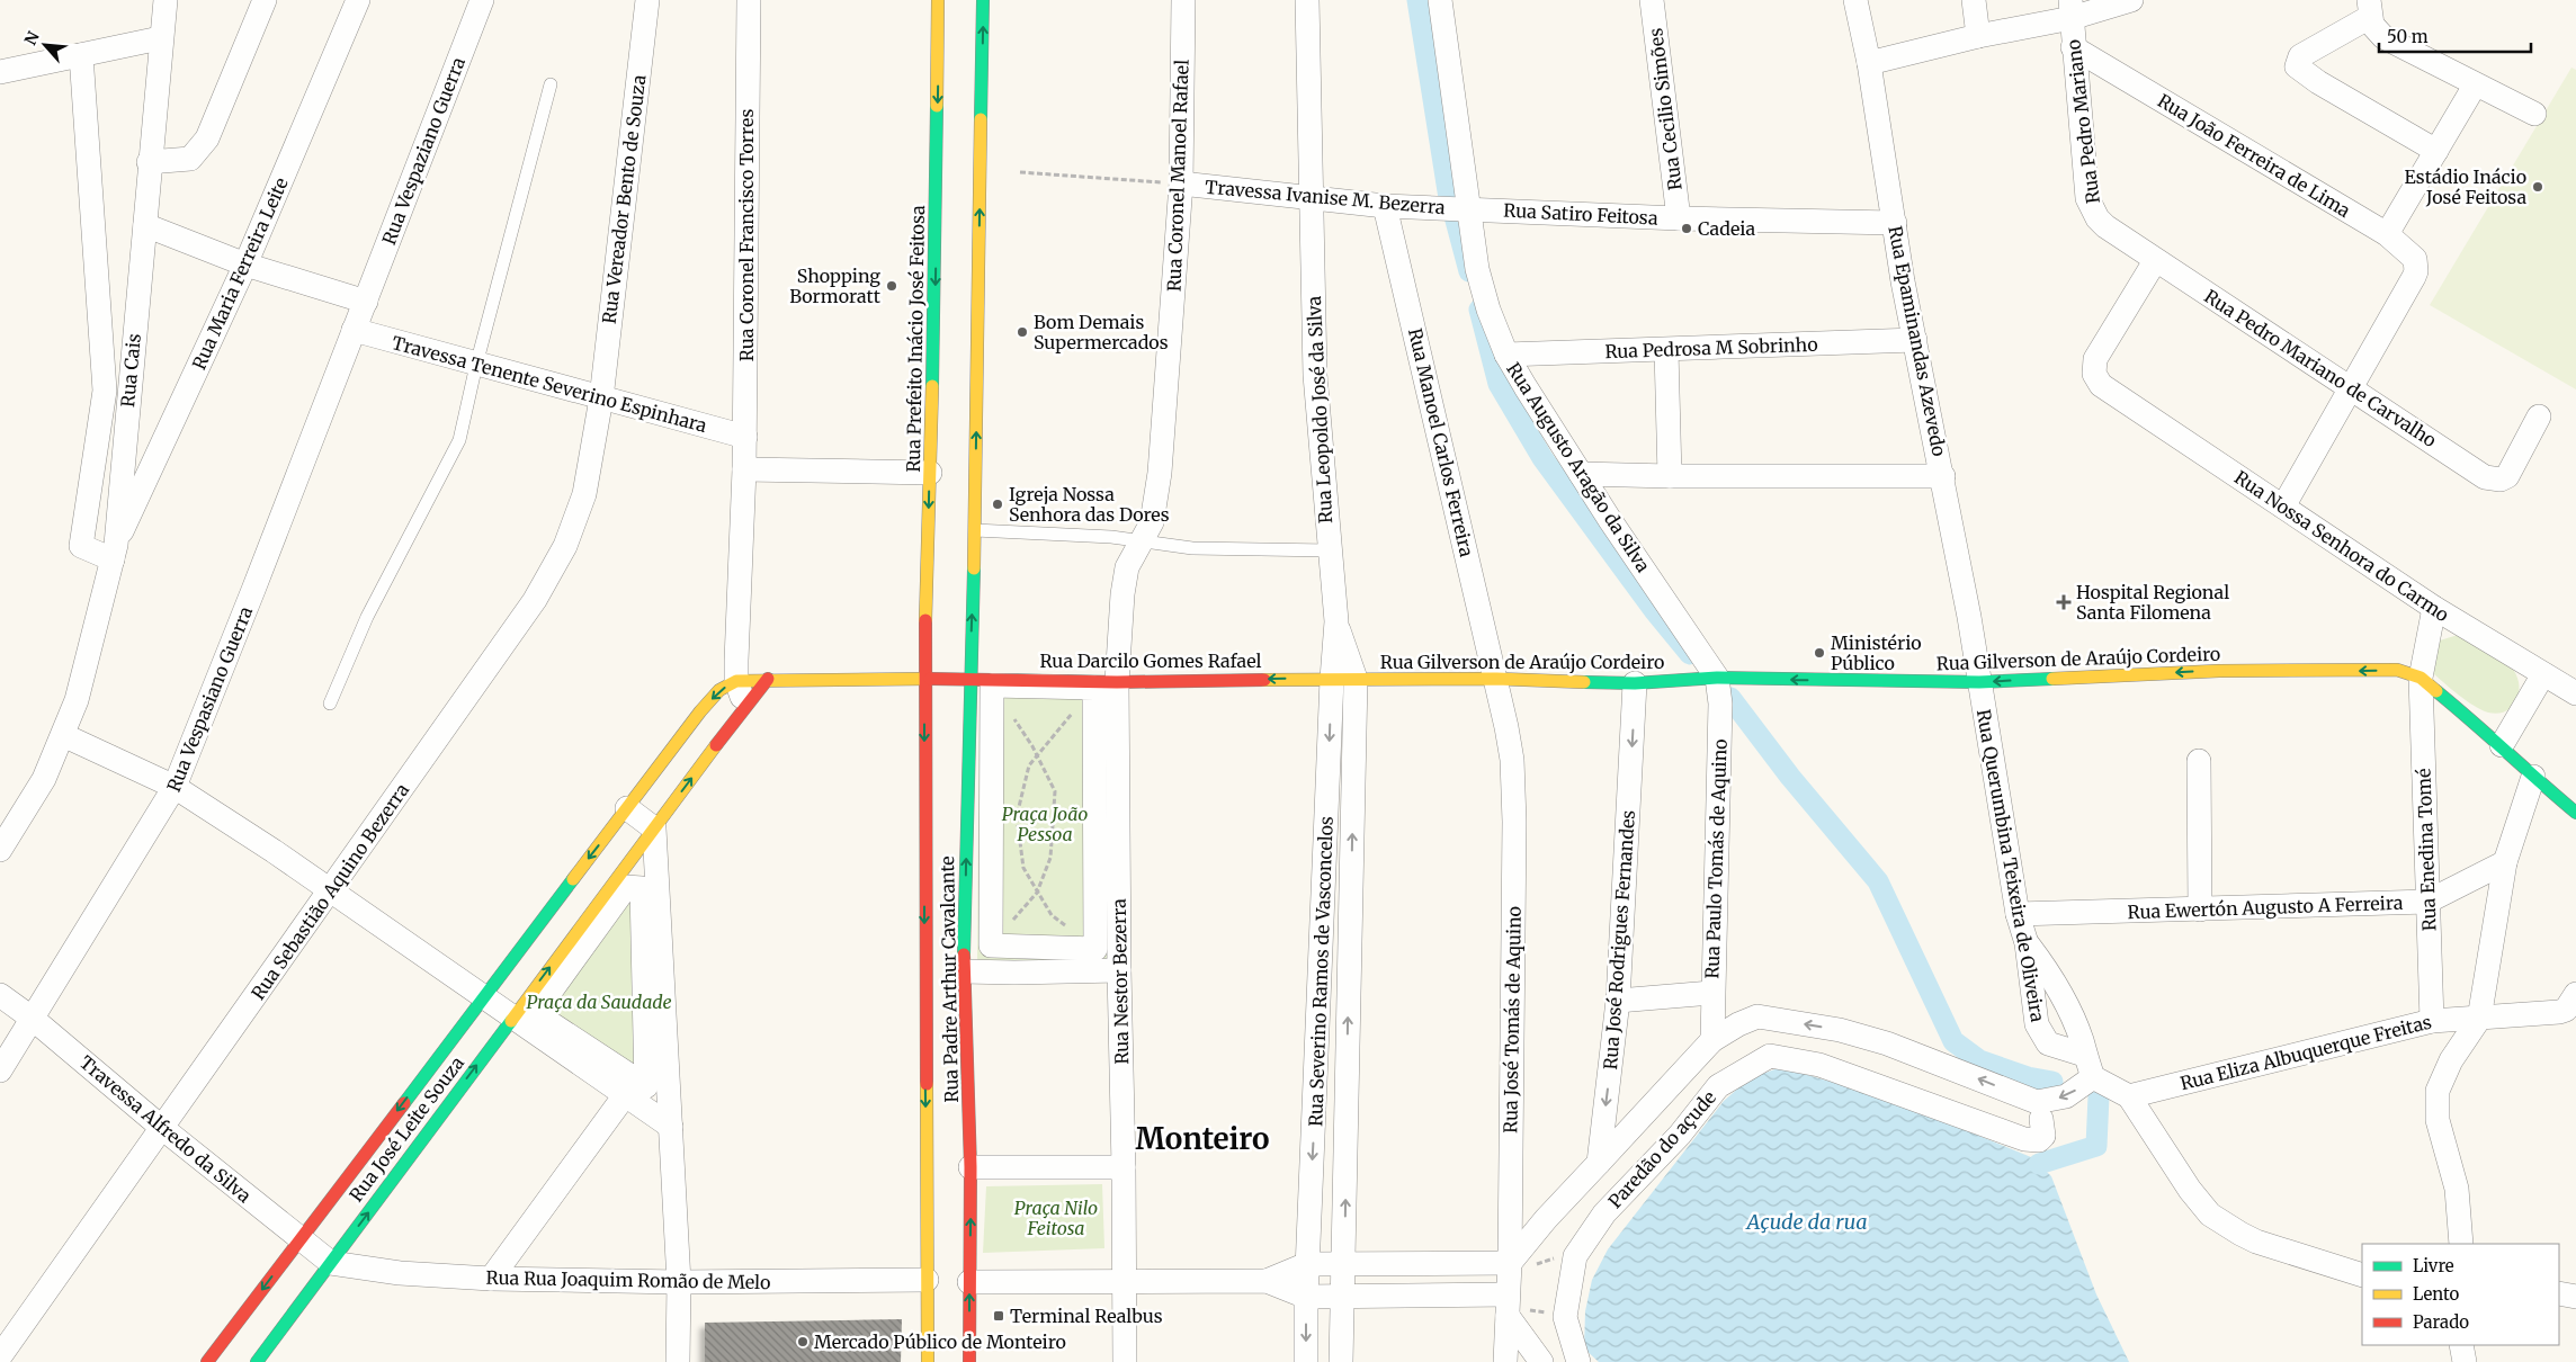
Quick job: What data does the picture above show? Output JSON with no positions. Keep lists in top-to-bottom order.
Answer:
{
  "streets": {
    "main road": [
      "Rua Prefeito Inácio José Feitosa",
      "Rua Gilverson de Araújo Cordeiro",
      "Rua Darcilo Gomes Rafael",
      "Rua Padre Arthur Cavalcante",
      "Rua José Leite Souza"
    ],
    "street": [
      "Rua Cecilio Simões",
      "Rua Pedro Mariano",
      "Rua Vespaziano Guerra",
      "Rua João Ferreira de Lima",
      "Rua Coronel Manoel Rafael",
      "Travessa Ivanise M. Bezerra",
      "Rua Vereador Bento de Souza",
      "Rua Satiro Feitosa",
      "Rua Coronel Francisco Torres",
      "Rua Maria Ferreira Leite",
      "Rua Epaminandas Azevedo",
      "Rua Pedrosa M Sobrinho",
      "Rua Pedro Mariano de Carvalho",
      "Rua Cais",
      "Travessa Tenente Severino Espinhara",
      "Rua Leopoldo José da Silva",
      "Rua Manoel Carlos Ferreira",
      "Rua Augusto Aragão da Silva",
      "Rua Nossa Senhora do Carmo",
      "Rua Vespasiano Guerra",
      "Rua Enedina Tomé",
      "Rua Paulo Tomás de Aquino",
      "Rua Querumbina Teixeira de Oliveira",
      "Rua Sebastião Aquino Bezerra",
      "Rua Ewertón Augusto A Ferreira",
      "Rua José Rodrigues Fernandes",
      "Rua Severino Ramos de Vasconcelos",
      "Rua Nestor Bezerra",
      "Rua José Tomás de Aquino",
      "Rua Eliza Albuquerque Freitas",
      "Travessa Alfredo da Silva",
      "Paredão do açude",
      "Rua Rua Joaquim Romão de Melo"
    ]
  },
  "crossings": [
    ["Rua Cecilio Simões", "Rua Satiro Feitosa"],
    ["Rua Pedro Mariano", "Rua João Ferreira de Lima"],
    ["Rua Pedro Mariano", "Rua Pedro Mariano de Carvalho"],
    ["Rua Pedro Mariano", "Rua Nossa Senhora do Carmo"],
    ["Rua Vespaziano Guerra", "Rua Vespasiano Guerra"],
    ["Rua João Ferreira de Lima", "Rua Pedro Mariano de Carvalho"],
    ["Rua Coronel Manoel Rafael", "Travessa Ivanise M. Bezerra"],
    ["Rua Coronel Manoel Rafael", "Rua Darcilo Gomes Rafael"],
    ["Rua Coronel Manoel Rafael", "Rua Nestor Bezerra"],
    ["Travessa Ivanise M. Bezerra", "Rua Satiro Feitosa"],
    ["Travessa Ivanise M. Bezerra", "Rua Leopoldo José da Silva"],
    ["Travessa Ivanise M. Bezerra", "Rua Manoel Carlos Ferreira"],
    ["Travessa Ivanise M. Bezerra", "Rua Augusto Aragão da Silva"],
    ["Rua Vereador Bento de Souza", "Travessa Tenente Severino Espinhara"],
    ["Rua Vereador Bento de Souza", "Rua Sebastião Aquino Bezerra"],
    ["Rua Satiro Feitosa", "Rua Epaminandas Azevedo"],
    ["Rua Satiro Feitosa", "Rua Augusto Aragão da Silva"],
    ["Rua Coronel Francisco Torres", "Travessa Tenente Severino Espinhara"],
    ["Rua Coronel Francisco Torres", "Rua Darcilo Gomes Rafael"],
    ["Rua Coronel Francisco Torres", "Rua José Leite Souza"],
    ["Rua Maria Ferreira Leite", "Rua Cais"],
    ["Rua Prefeito Inácio José Feitosa", "Rua Darcilo Gomes Rafael"],
    ["Rua Prefeito Inácio José Feitosa", "Rua Padre Arthur Cavalcante"],
    ["Rua Epaminandas Azevedo", "Rua Pedrosa M Sobrinho"],
    ["Rua Epaminandas Azevedo", "Rua Gilverson de Araújo Cordeiro"],
    ["Rua Epaminandas Azevedo", "Rua Querumbina Teixeira de Oliveira"],
    ["Rua Pedrosa M Sobrinho", "Rua Augusto Aragão da Silva"],
    ["Rua Pedro Mariano de Carvalho", "Rua Nossa Senhora do Carmo"],
    ["Travessa Tenente Severino Espinhara", "Rua Vespasiano Guerra"],
    ["Travessa Tenente Severino Espinhara", "Rua Sebastião Aquino Bezerra"],
    ["Rua Leopoldo José da Silva", "Rua Gilverson de Araújo Cordeiro"],
    ["Rua Leopoldo José da Silva", "Rua Darcilo Gomes Rafael"],
    ["Rua Leopoldo José da Silva", "Rua Severino Ramos de Vasconcelos"],
    ["Rua Manoel Carlos Ferreira", "Rua Gilverson de Araújo Cordeiro"],
    ["Rua Manoel Carlos Ferreira", "Rua José Tomás de Aquino"],
    ["Rua Augusto Aragão da Silva", "Rua Gilverson de Araújo Cordeiro"],
    ["Rua Augusto Aragão da Silva", "Rua Paulo Tomás de Aquino"],
    ["Rua Nossa Senhora do Carmo", "Rua Enedina Tomé"],
    ["Rua Gilverson de Araújo Cordeiro", "Rua Darcilo Gomes Rafael"],
    ["Rua Gilverson de Araújo Cordeiro", "Rua Enedina Tomé"],
    ["Rua Gilverson de Araújo Cordeiro", "Rua Paulo Tomás de Aquino"],
    ["Rua Gilverson de Araújo Cordeiro", "Rua Querumbina Teixeira de Oliveira"],
    ["Rua Gilverson de Araújo Cordeiro", "Rua José Rodrigues Fernandes"],
    ["Rua Gilverson de Araújo Cordeiro", "Rua Severino Ramos de Vasconcelos"],
    ["Rua Gilverson de Araújo Cordeiro", "Rua José Tomás de Aquino"],
    ["Rua Darcilo Gomes Rafael", "Rua Severino Ramos de Vasconcelos"],
    ["Rua Darcilo Gomes Rafael", "Rua Padre Arthur Cavalcante"],
    ["Rua Darcilo Gomes Rafael", "Rua Nestor Bezerra"],
    ["Rua Darcilo Gomes Rafael", "Rua José Leite Souza"],
    ["Rua Vespasiano Guerra", "Travessa Alfredo da Silva"],
    ["Rua Enedina Tomé", "Rua Ewertón Augusto A Ferreira"],
    ["Rua Enedina Tomé", "Rua Eliza Albuquerque Freitas"],
    ["Rua Querumbina Teixeira de Oliveira", "Rua Ewertón Augusto A Ferreira"],
    ["Rua Sebastião Aquino Bezerra", "Travessa Alfredo da Silva"],
    ["Rua Padre Arthur Cavalcante", "Rua Rua Joaquim Romão de Melo"],
    ["Travessa Alfredo da Silva", "Rua José Leite Souza"],
    ["Travessa Alfredo da Silva", "Rua Rua Joaquim Romão de Melo"],
    ["Rua José Leite Souza", "Rua Rua Joaquim Romão de Melo"]
  ],
  "one_way": ["Rua Gilverson de Araújo Cordeiro", "Rua Darcilo Gomes Rafael", "Rua José Rodrigues Fernandes"],
  "districts": ["Monteiro"],
  "water": ["Açude da rua"],
  "parks": ["Praça João Pessoa", "Praça da Saudade", "Praça Nilo Feitosa"],
  "places": {
    "other": [
      "Estádio Inácio José Feitosa",
      "Cadeia",
      "Shopping Bormoratt",
      "Bom Demais Supermercados",
      "Igreja Nossa Senhora das Dores",
      "Ministério Público",
      "Mercado Público de Monteiro"
    ],
    "health": ["Hospital Regional Santa Filomena"],
    "transit": ["Terminal Realbus"]
  },
  "legend": ["Livre", "Lento", "Parado"],
  "scale_bar": "50 m",
  "north": "top left"
}
